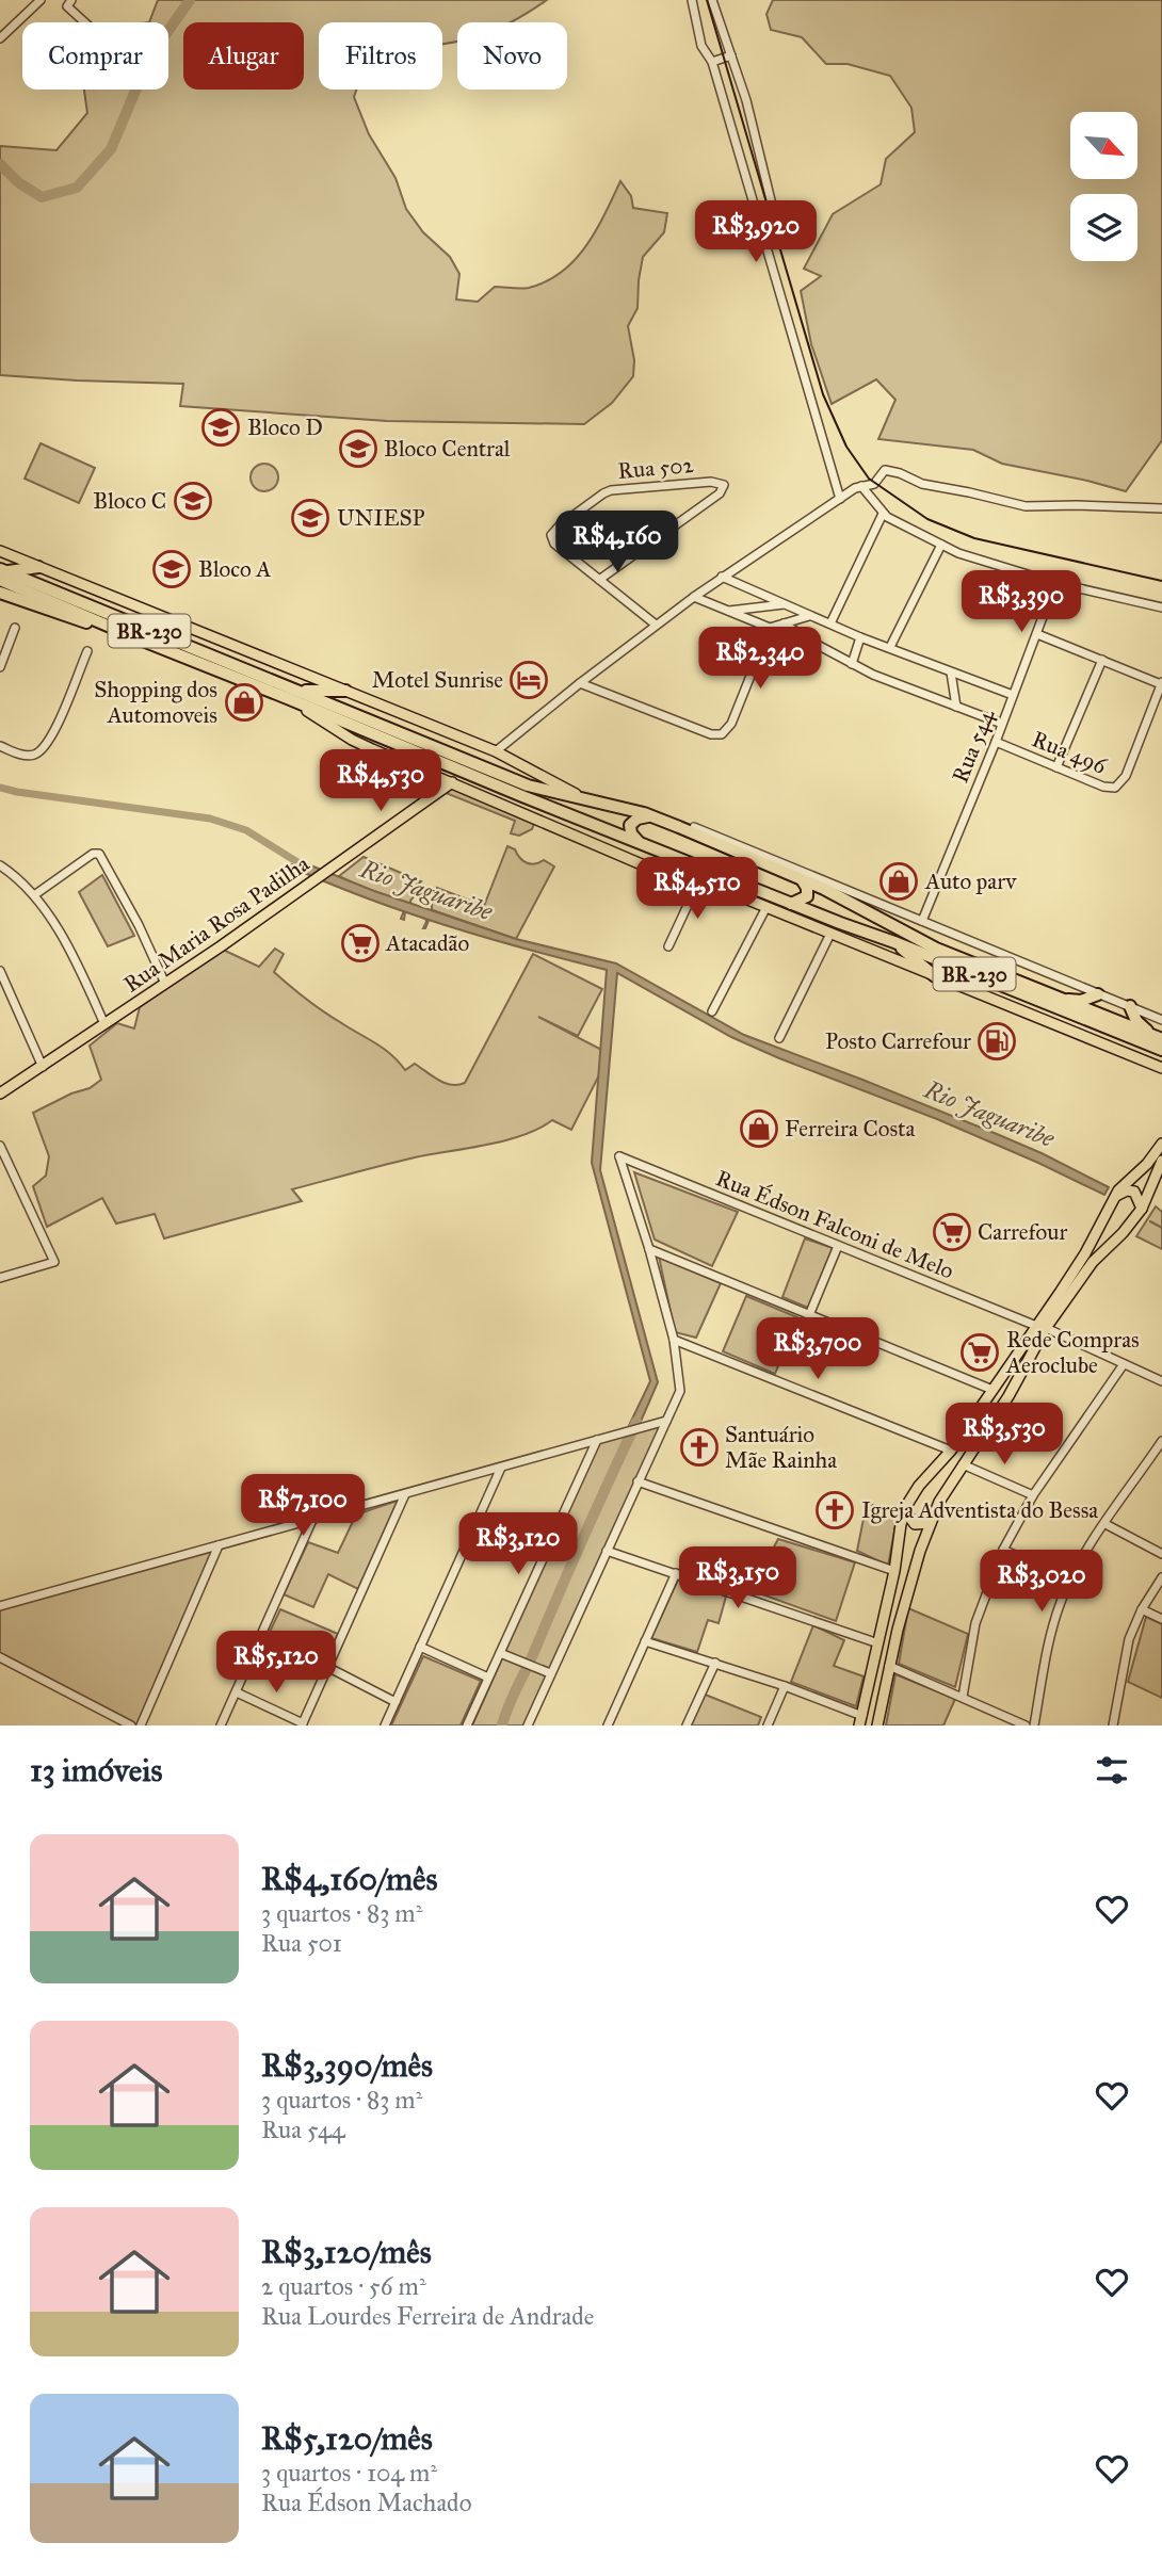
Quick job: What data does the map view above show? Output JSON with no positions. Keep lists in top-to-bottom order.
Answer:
{
  "streets": {
    "highway": ["BR-230"],
    "main road": ["Rua Maria Rosa Padilha"],
    "street": [
      "Rua 502",
      "Rua 544",
      "Rua 496",
      "Rua Édson Falconi de Melo"
    ]
  },
  "crossings": [
    ["Rua 544", "Rua 496"]
  ],
  "water": ["Rio Jaguaribe"],
  "places": {
    "school or university": [
      "Bloco D",
      "Bloco Central",
      "Bloco C",
      "UNIESP",
      "Bloco A"
    ],
    "hotel": ["Motel Sunrise"],
    "shop": ["Shopping dos Automoveis", "Auto parv", "Ferreira Costa"],
    "supermarket": ["Atacadão", "Carrefour", "Rede Compras Aeroclube"],
    "fuel station": ["Posto Carrefour"],
    "church": ["Santuário Mãe Rainha", "Igreja Adventista do Bessa"]
  },
  "north": "bottom right",
  "page": {
    "chip": [
      "Comprar",
      "Alugar",
      "Filtros",
      "Novo"
    ],
    "price": [
      "R$3,920",
      "R$4,160",
      "R$3,390",
      "R$2,340",
      "R$4,530",
      "R$4,510",
      "R$3,700",
      "R$3,530",
      "R$7,100",
      "R$3,120",
      "R$3,150",
      "R$3,020",
      "R$5,120"
    ],
    "heading": "13 imóveis",
    "list": [
      {
        "name": "R$4,160/mês",
        "note": "3 quartos · 83 m² · Rua 501"
      },
      {
        "name": "R$3,390/mês",
        "note": "3 quartos · 83 m² · Rua 544"
      },
      {
        "name": "R$3,120/mês",
        "note": "2 quartos · 56 m² · Rua Lourdes Ferreira de Andrade"
      },
      {
        "name": "R$5,120/mês",
        "note": "3 quartos · 104 m² · Rua Édson Machado"
      }
    ]
  }
}
